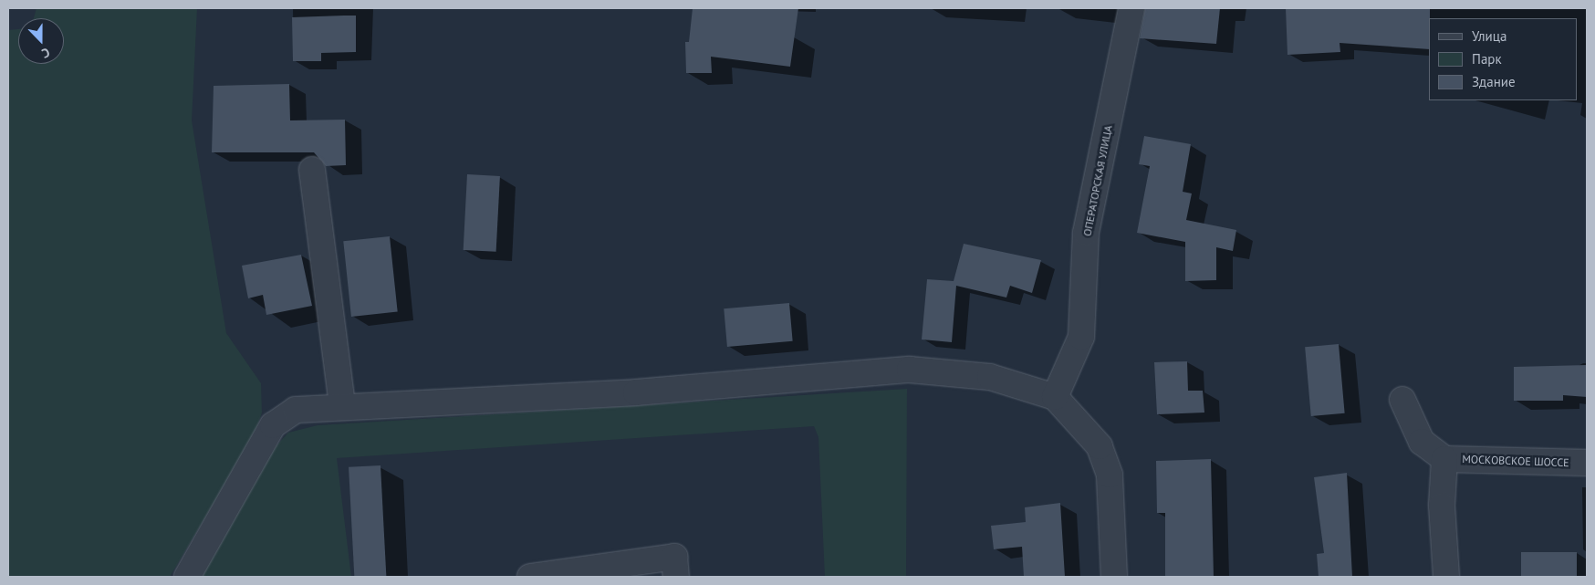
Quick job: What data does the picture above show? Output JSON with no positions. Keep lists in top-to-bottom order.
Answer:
{
  "streets": {
    "street": ["ОПЕРАТОРСКАЯ УЛИЦА", "МОСКОВСКОЕ ШОССЕ"]
  },
  "legend": ["Улица", "Парк", "Здание"],
  "north": "bottom"
}
